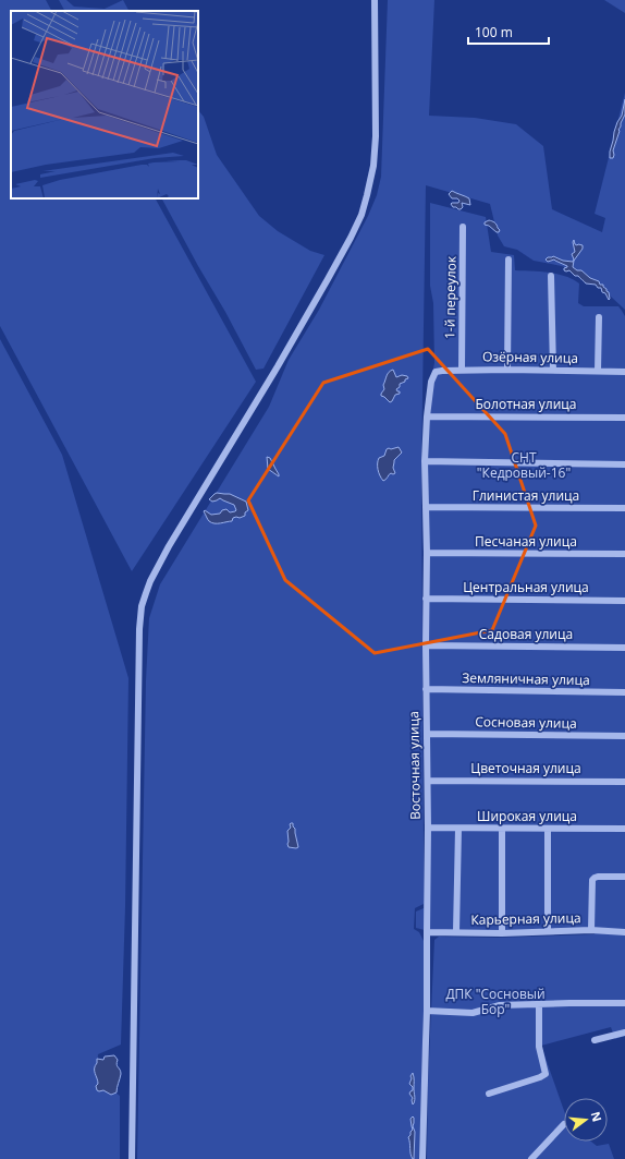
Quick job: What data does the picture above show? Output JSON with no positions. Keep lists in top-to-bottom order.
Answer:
{
  "streets": {
    "street": [
      "1-й переулок",
      "Озёрная улица",
      "Болотная улица",
      "Глинистая улица",
      "Песчаная улица",
      "Центральная улица",
      "Садовая улица",
      "Земляничная улица",
      "Сосновая улица",
      "Восточная улица",
      "Цветочная улица",
      "Широкая улица",
      "Карьерная улица"
    ]
  },
  "crossings": [
    ["1-й переулок", "Озёрная улица"],
    ["Озёрная улица", "Восточная улица"],
    ["Болотная улица", "Восточная улица"],
    ["Глинистая улица", "Восточная улица"],
    ["Песчаная улица", "Восточная улица"],
    ["Центральная улица", "Восточная улица"],
    ["Садовая улица", "Восточная улица"],
    ["Земляничная улица", "Восточная улица"],
    ["Сосновая улица", "Восточная улица"],
    ["Восточная улица", "Цветочная улица"],
    ["Восточная улица", "Широкая улица"],
    ["Восточная улица", "Карьерная улица"]
  ],
  "parks": ["СНТ \"Кедровый-16\"", "ДПК \"Сосновый Бор\""],
  "scale_bar": "100 m",
  "north": "right"
}
